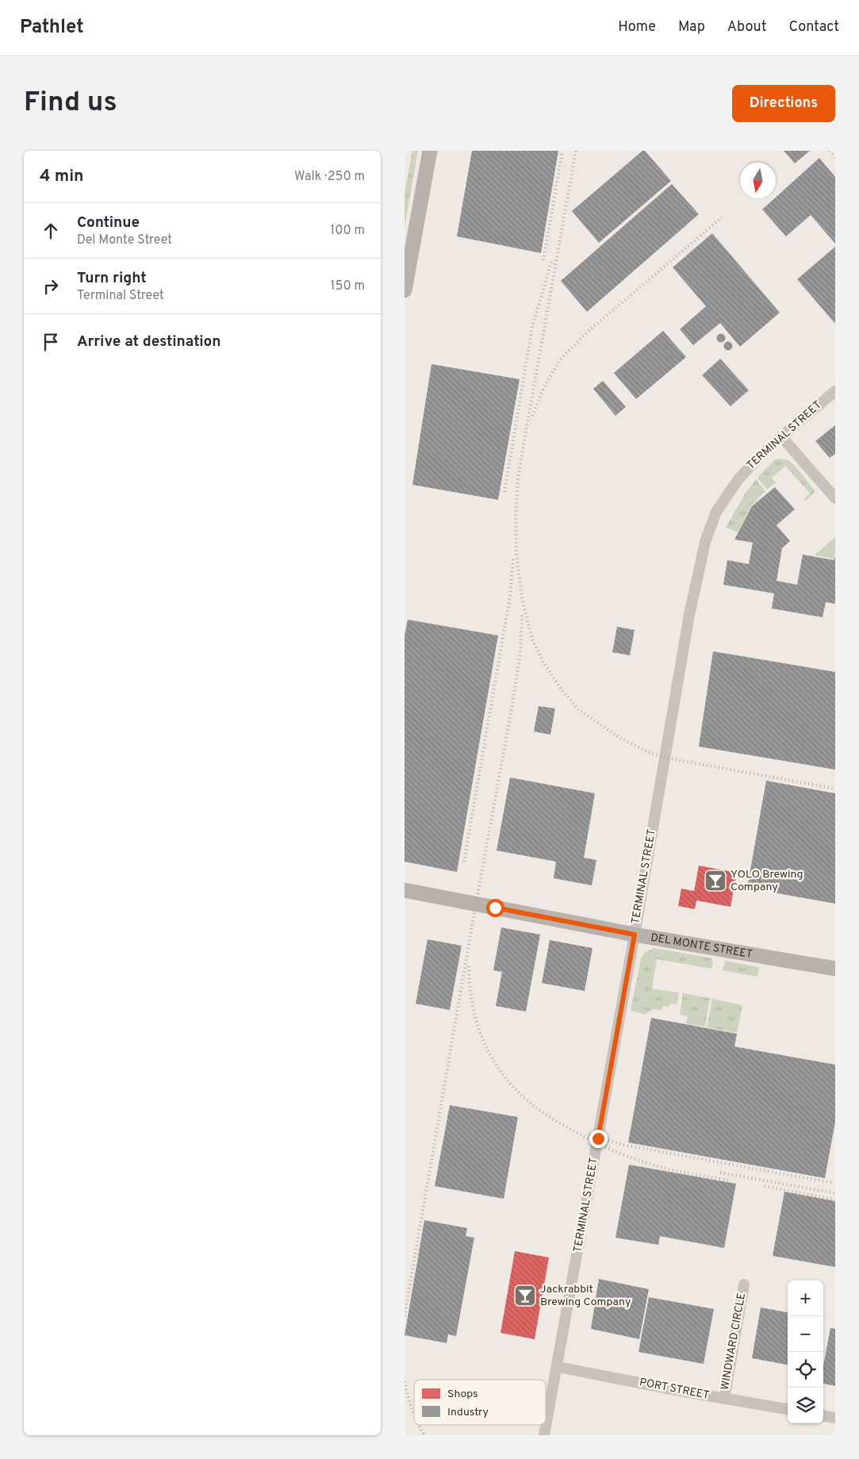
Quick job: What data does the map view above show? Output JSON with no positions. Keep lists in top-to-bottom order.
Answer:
{
  "streets": {
    "street": [
      "TERMINAL STREET",
      "DEL MONTE STREET",
      "WINDWARD CIRCLE",
      "PORT STREET"
    ]
  },
  "crossings": [
    ["TERMINAL STREET", "DEL MONTE STREET"],
    ["TERMINAL STREET", "PORT STREET"],
    ["WINDWARD CIRCLE", "PORT STREET"]
  ],
  "places": {
    "bar": ["YOLO Brewing Company", "Jackrabbit Brewing Company"]
  },
  "legend": ["Shops", "Industry"],
  "north": "bottom",
  "page": {
    "header": "Pathlet",
    "nav": [
      "Home",
      "Map",
      "About",
      "Contact"
    ],
    "buttons": "Directions",
    "title": "Find us",
    "heading": ["4 min", "Walk · 250 m"],
    "list": [
      ["Continue", "Del Monte Street", "100 m"],
      ["Turn right", "Terminal Street", "150 m"],
      "Arrive at destination"
    ],
    "map_buttons": ["+", "−"]
  }
}
